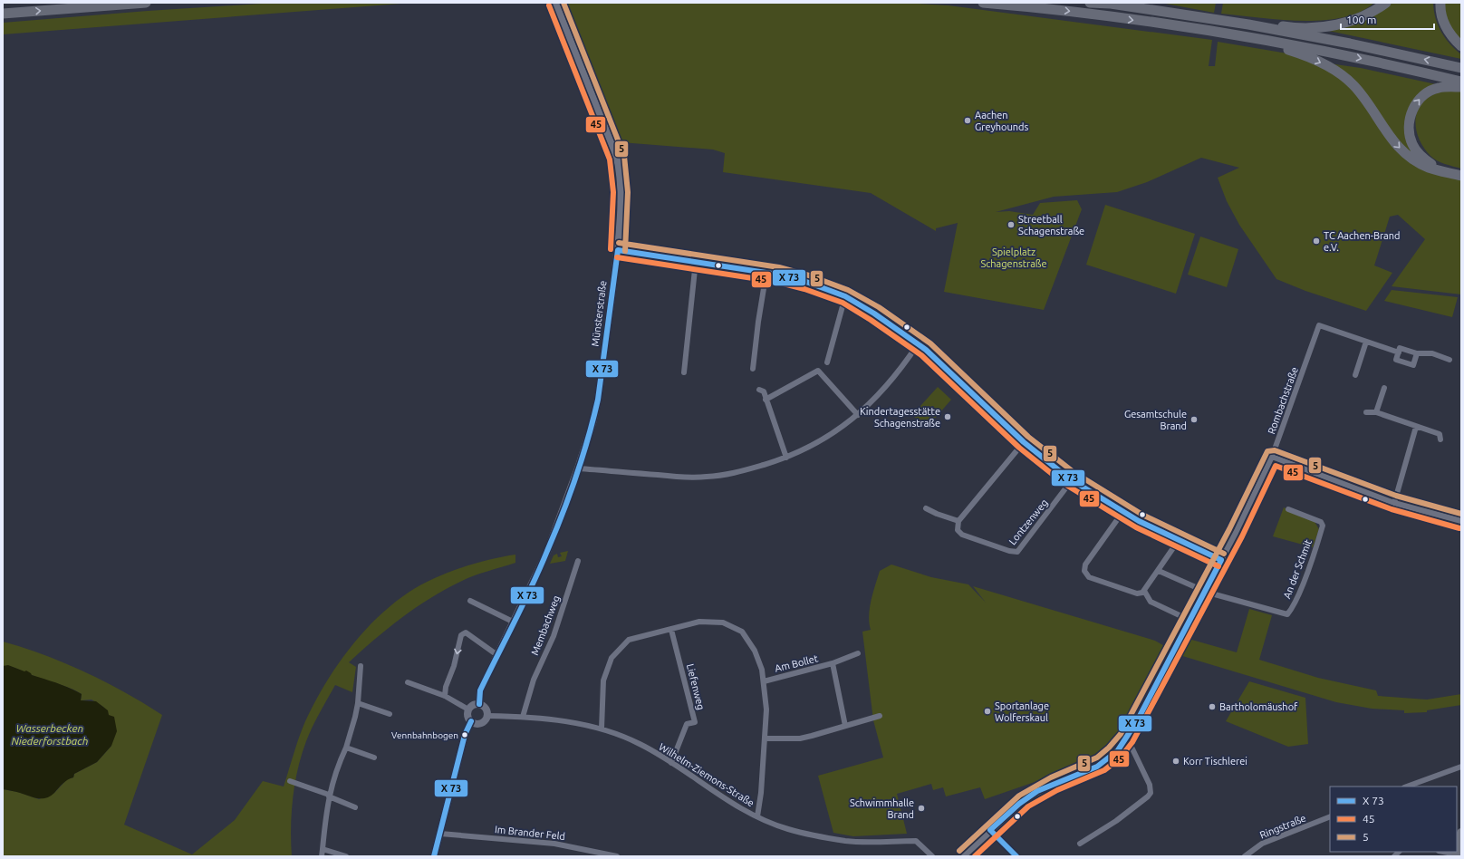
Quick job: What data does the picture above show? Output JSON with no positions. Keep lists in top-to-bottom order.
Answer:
{
  "streets": {
    "street": [
      "Münsterstraße",
      "Rombachstraße",
      "Lontzenweg",
      "An der Schmit",
      "Membachweg",
      "Am Bollet",
      "Liefenweg",
      "Wilhelm-Ziemons-Straße",
      "Ringstraße",
      "Im Brander Feld"
    ]
  },
  "crossings": [
    ["Münsterstraße", "Wilhelm-Ziemons-Straße"],
    ["Rombachstraße", "An der Schmit"],
    ["Membachweg", "Wilhelm-Ziemons-Straße"],
    ["Liefenweg", "Wilhelm-Ziemons-Straße"]
  ],
  "water": ["Wasserbecken Niederforstbach"],
  "parks": ["Spielplatz Schagenstraße"],
  "places": [
    "Aachen Greyhounds",
    "Streetball Schagenstraße",
    "TC Aachen-Brand e.V.",
    "Kindertagesstätte Schagenstraße",
    "Gesamtschule Brand",
    "Bartholomäushof",
    "Sportanlage Wolferskaul",
    "Vennbahnbogen",
    "Korr Tischlerei",
    "Schwimmhalle Brand"
  ],
  "lines": ["transit line 5", "transit line 45"],
  "legend": ["X 73", "45", "5"],
  "scale_bar": "100 m"
}
